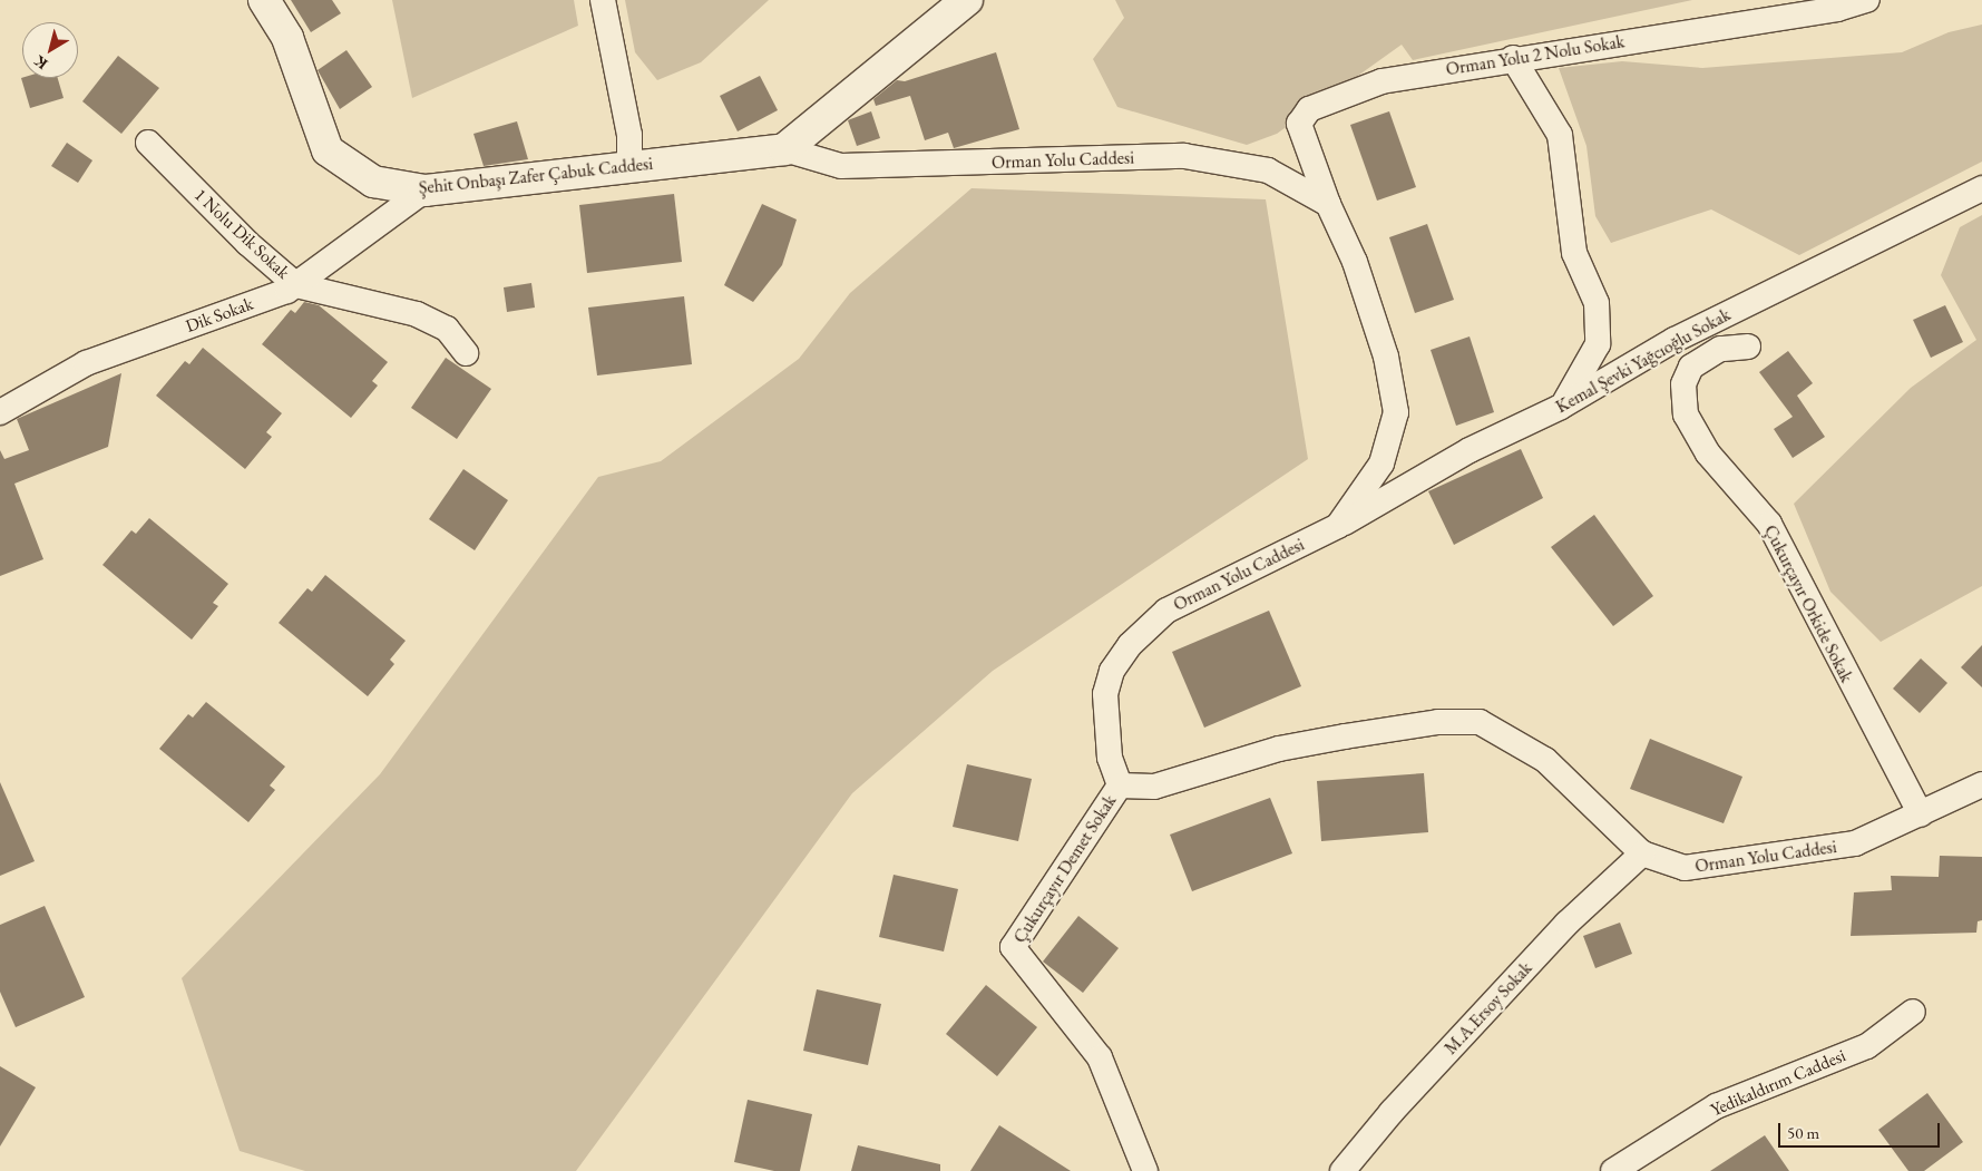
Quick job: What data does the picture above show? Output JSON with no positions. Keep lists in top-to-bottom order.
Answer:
{
  "streets": {
    "street": [
      "Orman Yolu 2 Nolu Sokak",
      "Orman Yolu Caddesi",
      "Şehit Onbaşı Zafer Çabuk Caddesi",
      "1 Nolu Dik Sokak",
      "Dik Sokak",
      "Kemal Şevki Yağcıoğlu Sokak",
      "Çukurçayır Orkide Sokak",
      "Çukurçayır Demet Sokak",
      "M.A.Ersoy Sokak",
      "Yedikaldırım Caddesi"
    ]
  },
  "crossings": [
    ["Orman Yolu 2 Nolu Sokak", "Orman Yolu Caddesi"],
    ["Orman Yolu Caddesi", "Şehit Onbaşı Zafer Çabuk Caddesi"],
    ["Orman Yolu Caddesi", "Kemal Şevki Yağcıoğlu Sokak"],
    ["Orman Yolu Caddesi", "Çukurçayır Orkide Sokak"],
    ["Orman Yolu Caddesi", "Çukurçayır Demet Sokak"],
    ["Orman Yolu Caddesi", "M.A.Ersoy Sokak"],
    ["Şehit Onbaşı Zafer Çabuk Caddesi", "Dik Sokak"],
    ["1 Nolu Dik Sokak", "Dik Sokak"]
  ],
  "scale_bar": "50 m",
  "north": "bottom left"
}
